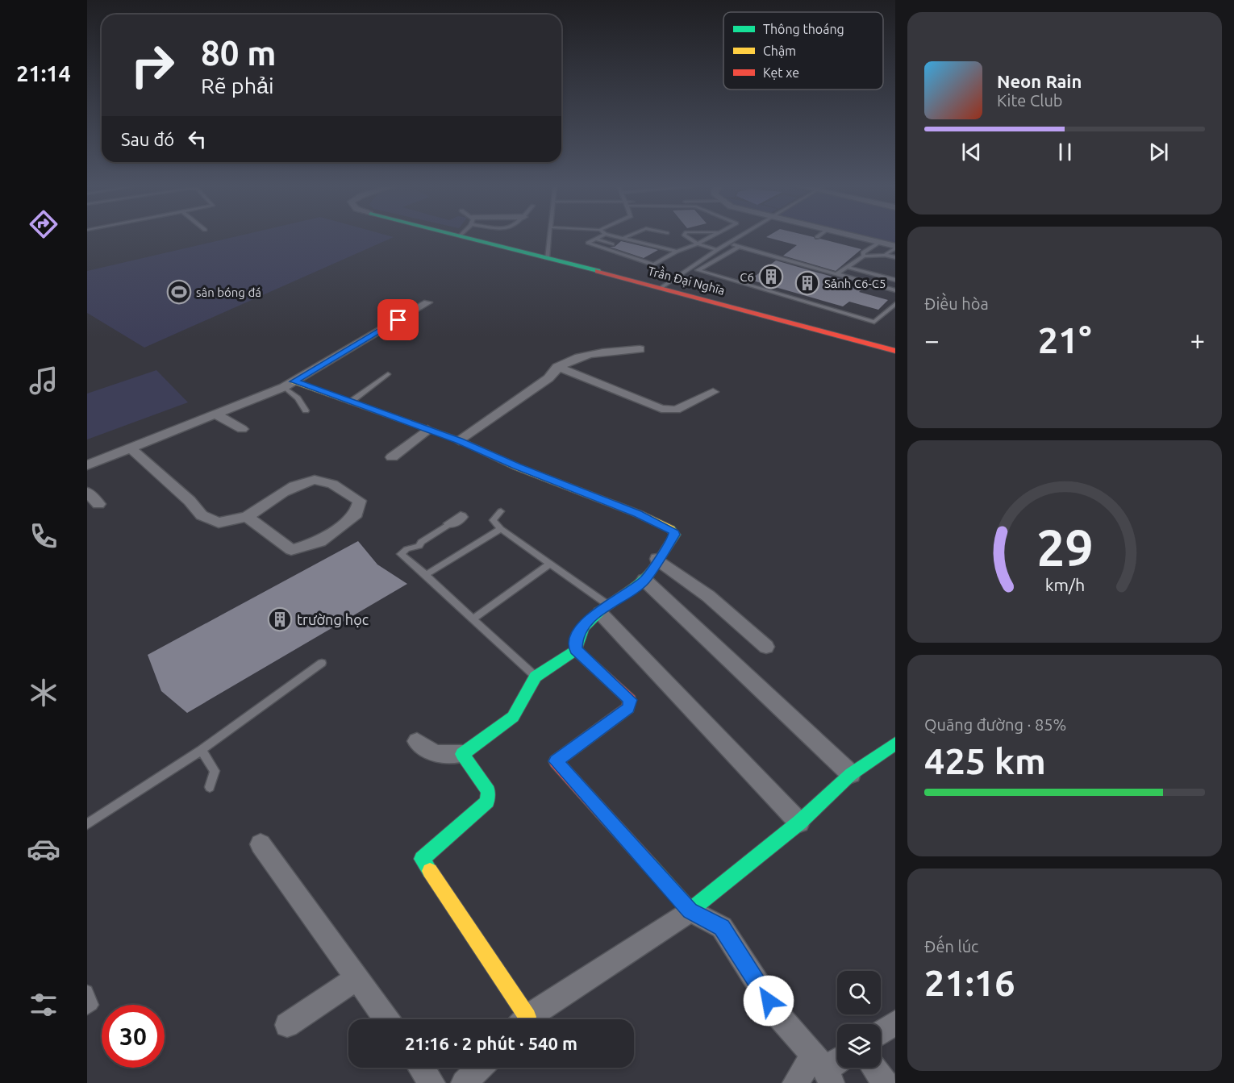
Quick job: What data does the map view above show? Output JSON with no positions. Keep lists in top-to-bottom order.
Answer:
{
  "streets": {
    "street": ["Trần Đại Nghĩa"]
  },
  "places": {
    "building": ["C6", "Sảnh C6-C5", "trường học"],
    "sports": ["sân bóng đá"]
  },
  "legend": ["Thông thoáng", "Chậm", "Kẹt xe"],
  "page": {
    "tabs": "21:14",
    "turn": ["80 m", "Rẽ phải"],
    "song": ["Neon Rain", "Kite Club"],
    "then": "Sau đó",
    "tile": [
      "Điều hòa",
      ["Quãng đường · 85%", "425 km"],
      ["Đến lúc", "21:16"]
    ],
    "heat": ["−", "21°", "+"],
    "limit": "30",
    "trip": "21:16 · 2 phút · 540 m",
    "gauge": ["29", "km/h"]
  }
}
